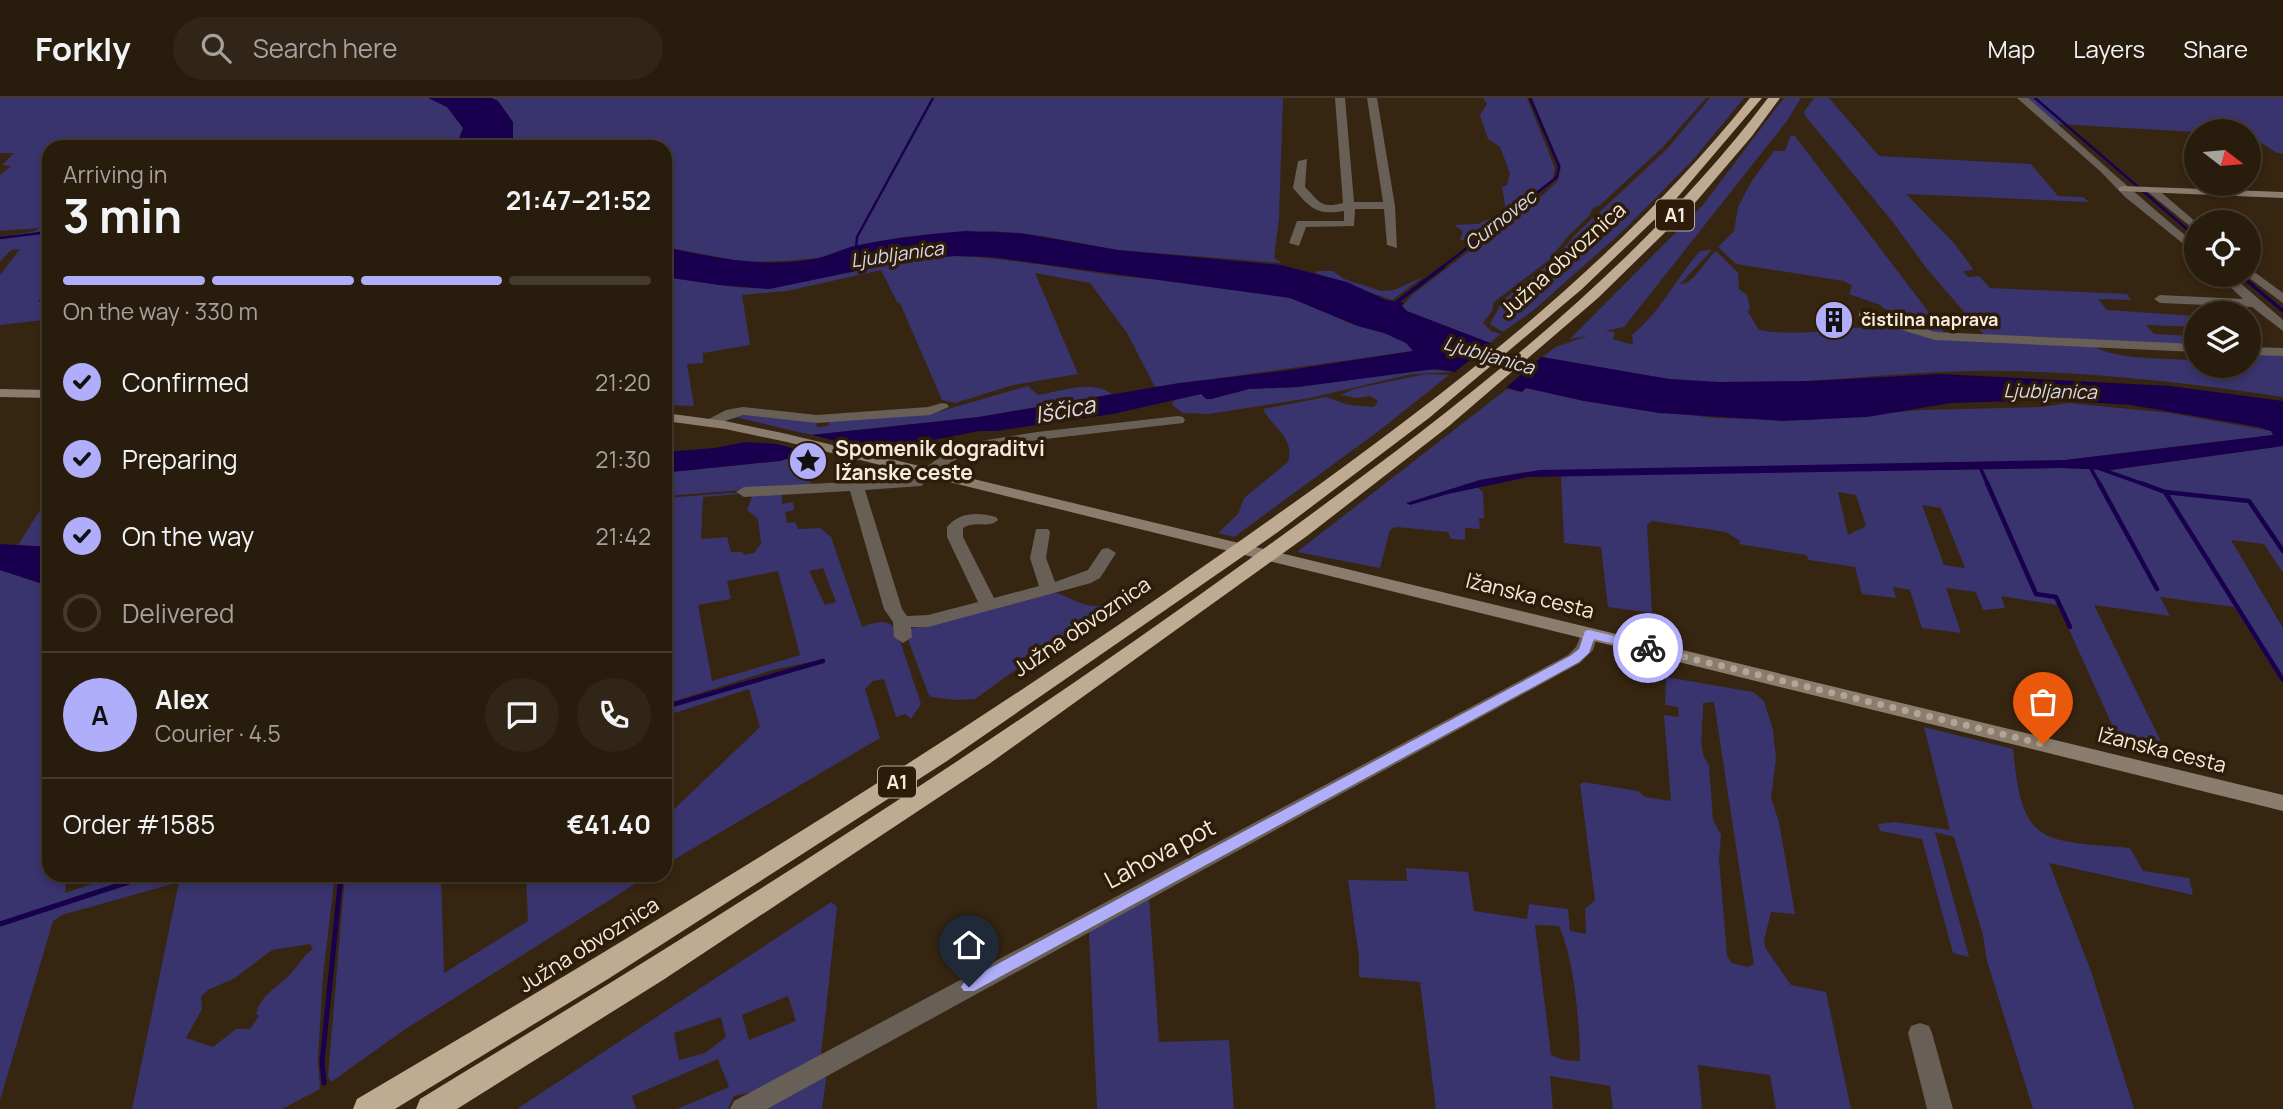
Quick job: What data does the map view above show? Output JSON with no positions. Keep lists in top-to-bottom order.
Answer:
{
  "streets": {
    "highway": ["A1", "Južna obvoznica"],
    "main road": ["Ižanska cesta"],
    "street": ["Lahova pot"]
  },
  "crossings": [
    ["Ižanska cesta", "Lahova pot"]
  ],
  "water": ["Curnovec", "Ljubljanica", "Iščica"],
  "places": {
    "building": ["čistilna naprava"],
    "place": ["Spomenik dograditvi Ižanske ceste"]
  },
  "north": "right",
  "page": {
    "header": "Forkly",
    "search": "Search here",
    "nav": ["Map", "Layers", "Share"],
    "heading": ["3 min", "Arriving in", "21:47–21:52"],
    "panel": [
      "Alex",
      "Courier · 4.5",
      "Order #1585",
      "€41.40"
    ],
    "bar": "On the way · 330 m",
    "list": [
      ["Confirmed", "21:20"],
      ["Preparing", "21:30"],
      ["On the way", "21:42"],
      "Delivered"
    ],
    "round": "A"
  }
}
